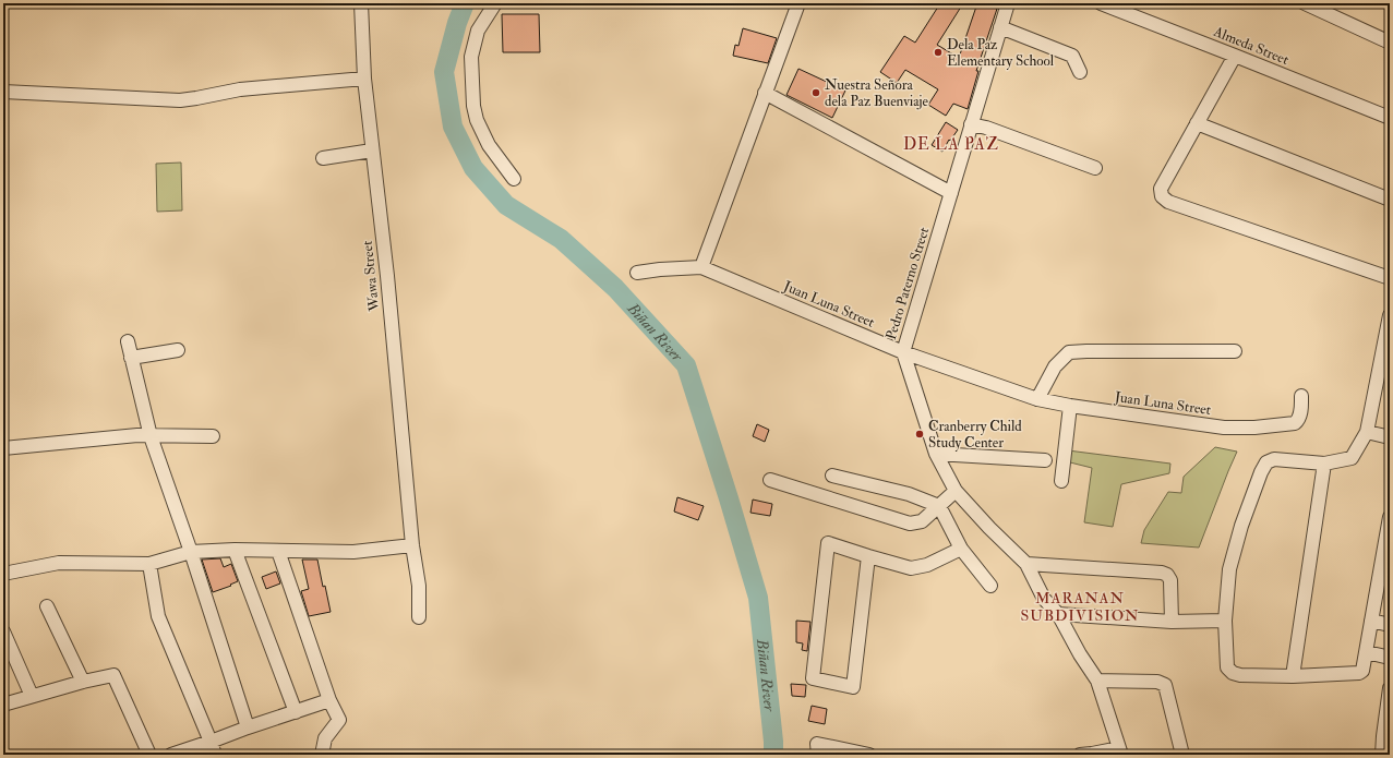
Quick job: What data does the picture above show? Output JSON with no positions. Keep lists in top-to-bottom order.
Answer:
{
  "streets": {
    "street": [
      "Almeda Street",
      "Wawa Street",
      "Pedro Paterno Street",
      "Juan Luna Street"
    ]
  },
  "crossings": [
    ["Pedro Paterno Street", "Juan Luna Street"]
  ],
  "districts": ["DE LA PAZ", "MARANAN SUBDIVISION"],
  "water": ["Biñan River"],
  "places": ["Dela Paz Elementary School", "Nuestra Señora dela Paz Buenviaje", "Cranberry Child Study Center"]
}
